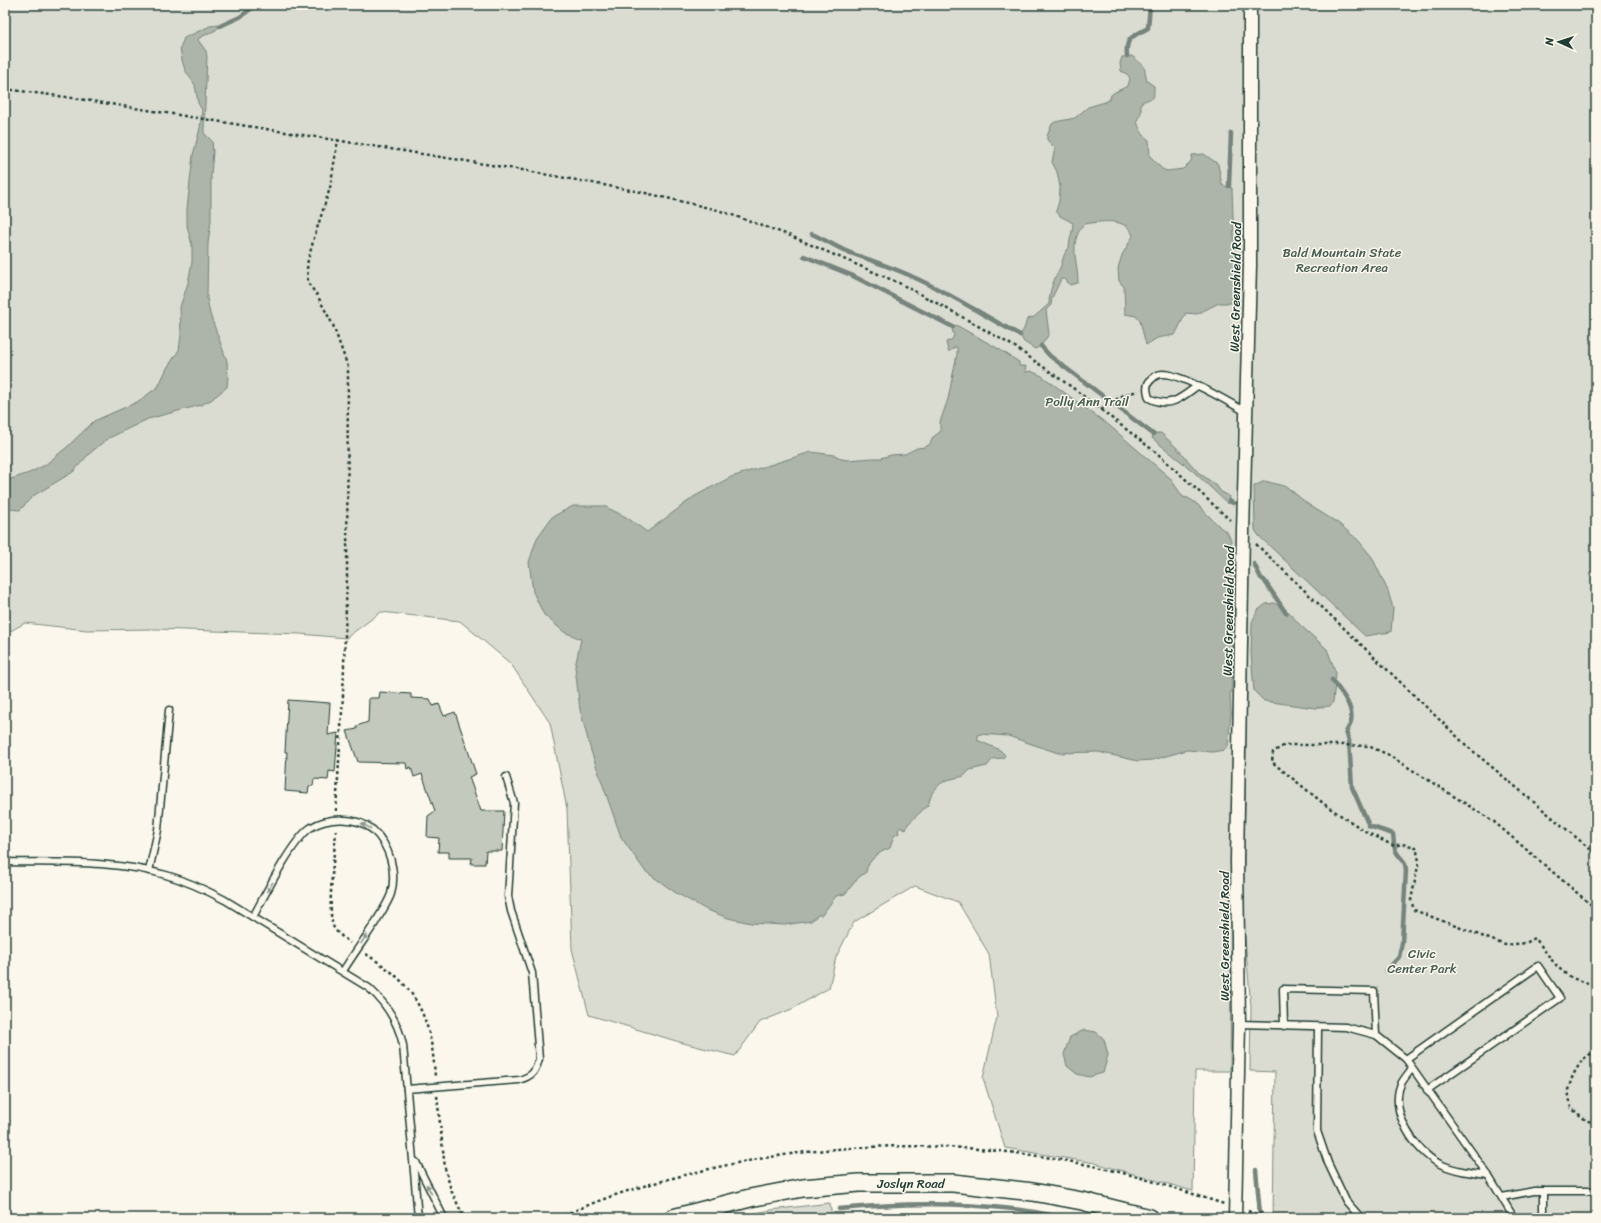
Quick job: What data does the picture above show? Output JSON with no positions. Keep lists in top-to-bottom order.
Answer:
{
  "streets": {
    "street": ["West Greenshield Road", "Joslyn Road"]
  },
  "parks": ["Bald Mountain State Recreation Area", "Polly Ann Trail", "Civic Center Park"],
  "north": "left"
}
